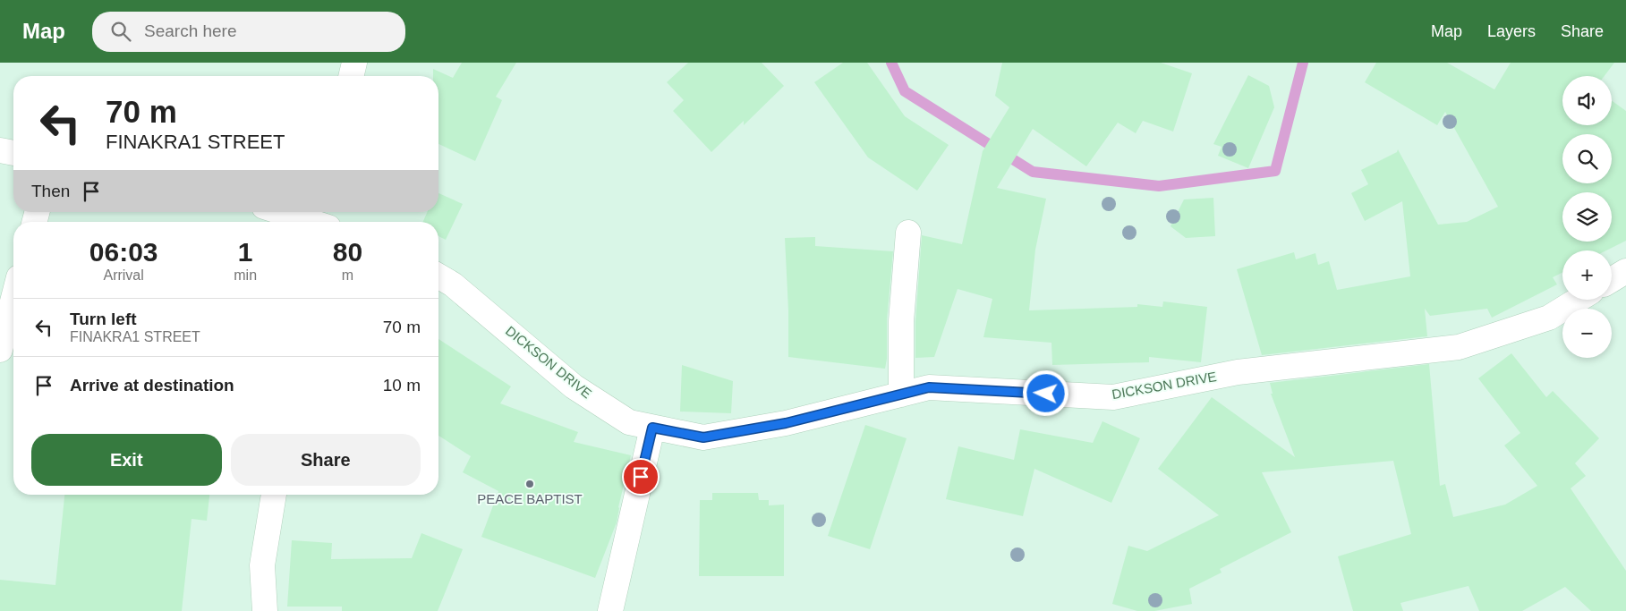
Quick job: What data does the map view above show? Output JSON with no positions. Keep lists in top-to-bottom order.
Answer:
{
  "streets": {
    "street": ["DICKSON DRIVE"]
  },
  "places": ["PEACE BAPTIST"],
  "page": {
    "header": "Map",
    "search": "Search here",
    "nav": ["Map", "Layers", "Share"],
    "map_buttons": ["+", "−"],
    "turn": ["70 m", "FINAKRA1 STREET"],
    "then": "Then",
    "eta": [
      "06:03",
      "Arrival",
      "1",
      "min",
      "80",
      "m"
    ],
    "list": [
      {
        "name": "Turn left",
        "note": "FINAKRA1 STREET",
        "value": "70 m"
      },
      {
        "name": "Arrive at destination",
        "value": "10 m"
      }
    ],
    "buttons": ["Exit", "Share"]
  }
}
